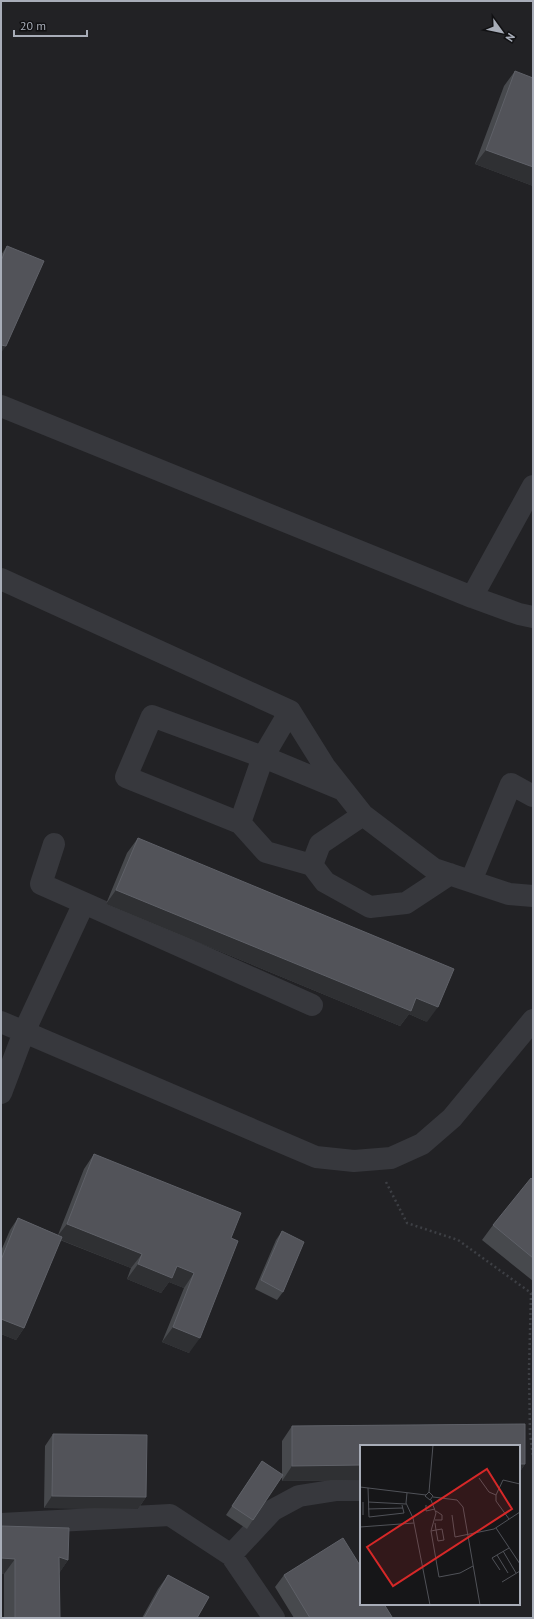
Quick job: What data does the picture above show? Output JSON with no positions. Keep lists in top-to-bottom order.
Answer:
{
  "scale_bar": "20 m",
  "north": "bottom right"
}
